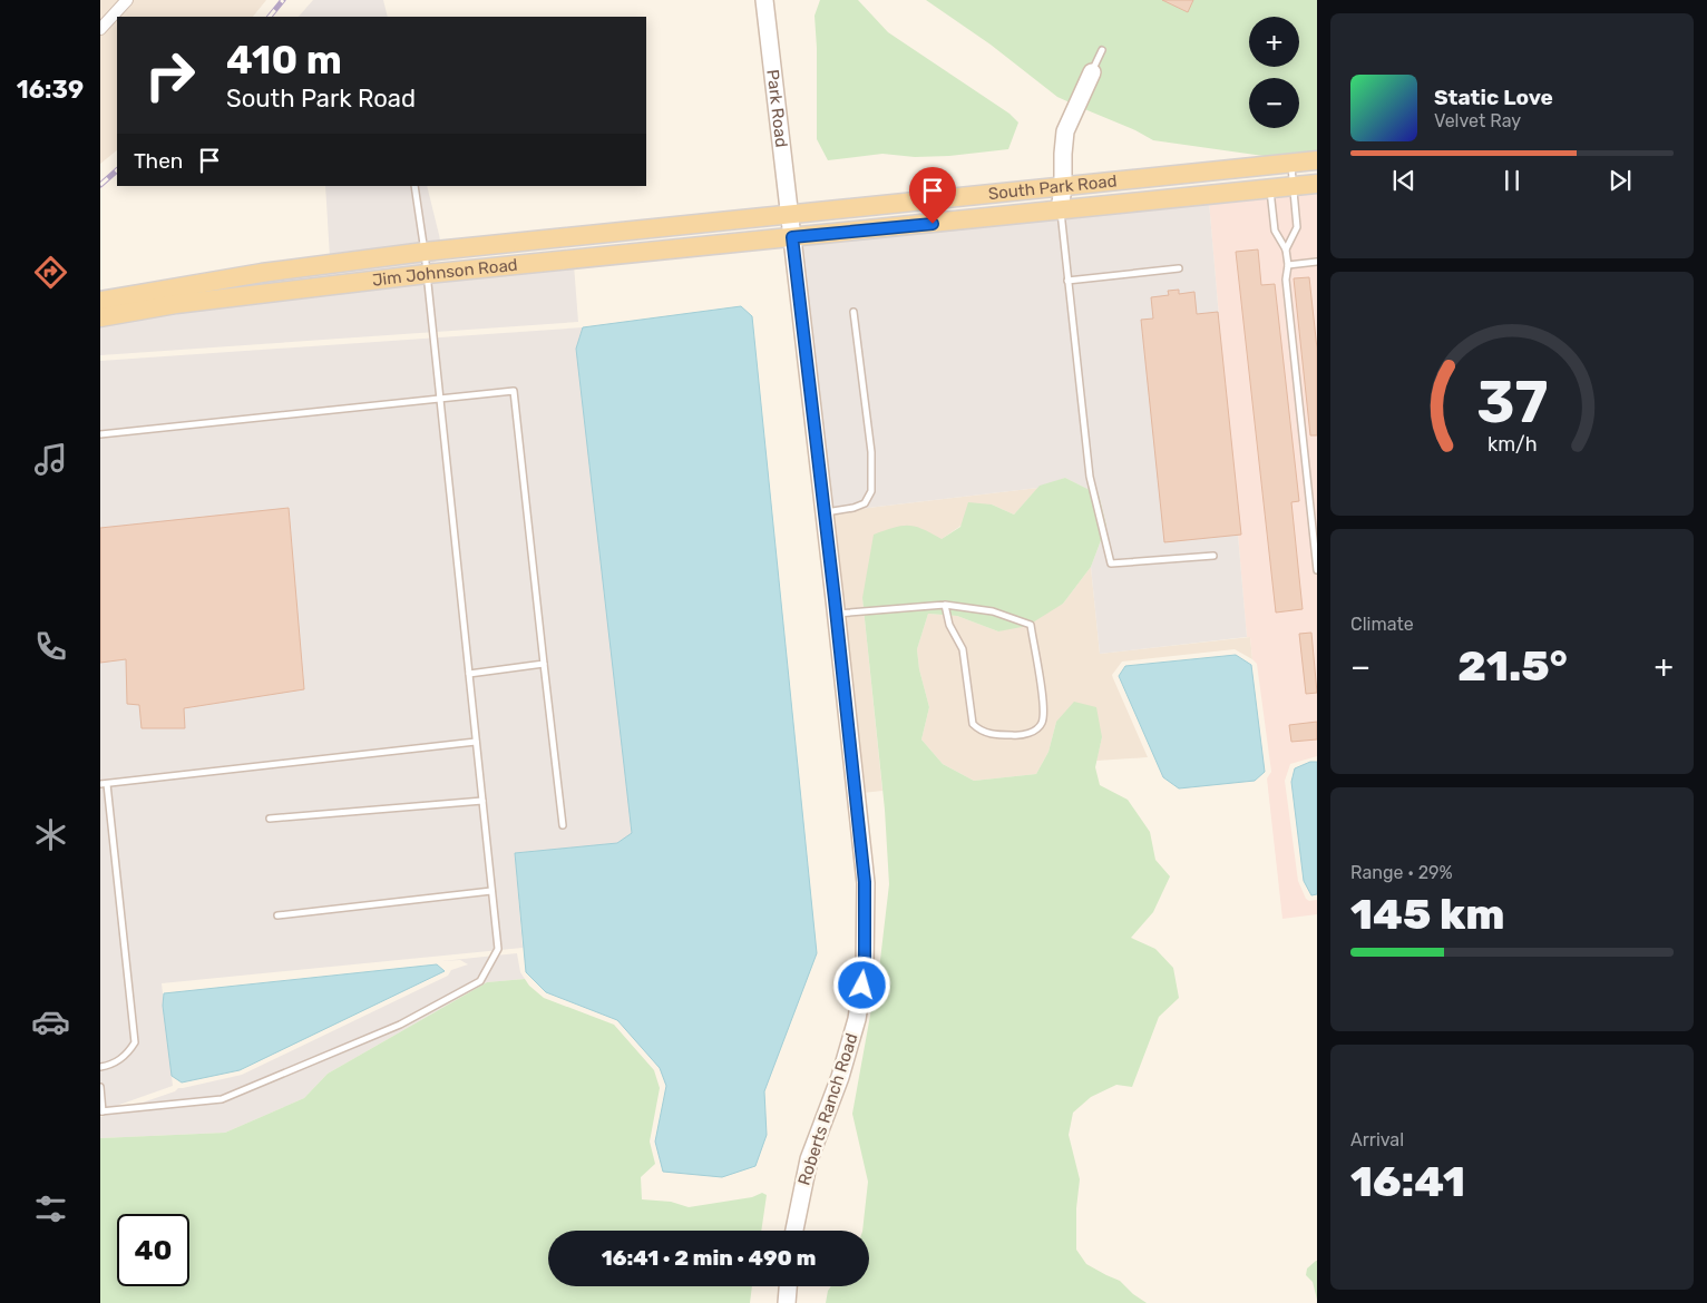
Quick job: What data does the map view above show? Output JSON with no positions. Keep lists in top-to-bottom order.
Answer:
{
  "streets": {
    "main road": ["South Park Road", "Jim Johnson Road"],
    "street": ["Park Road", "Roberts Ranch Road"]
  },
  "crossings": [
    ["Park Road", "South Park Road"],
    ["Park Road", "Jim Johnson Road"],
    ["Park Road", "Roberts Ranch Road"],
    ["South Park Road", "Jim Johnson Road"],
    ["South Park Road", "Roberts Ranch Road"],
    ["Jim Johnson Road", "Roberts Ranch Road"]
  ],
  "page": {
    "tabs": "16:39",
    "map_buttons": ["+", "−"],
    "turn": ["410 m", "South Park Road"],
    "song": ["Static Love", "Velvet Ray"],
    "then": "Then",
    "tile": [
      "Climate",
      ["Range · 29%", "145 km"],
      ["Arrival", "16:41"]
    ],
    "heat": ["−", "21.5°", "+"],
    "limit": "40",
    "trip": "16:41 · 2 min · 490 m",
    "gauge": ["37", "km/h"]
  }
}
